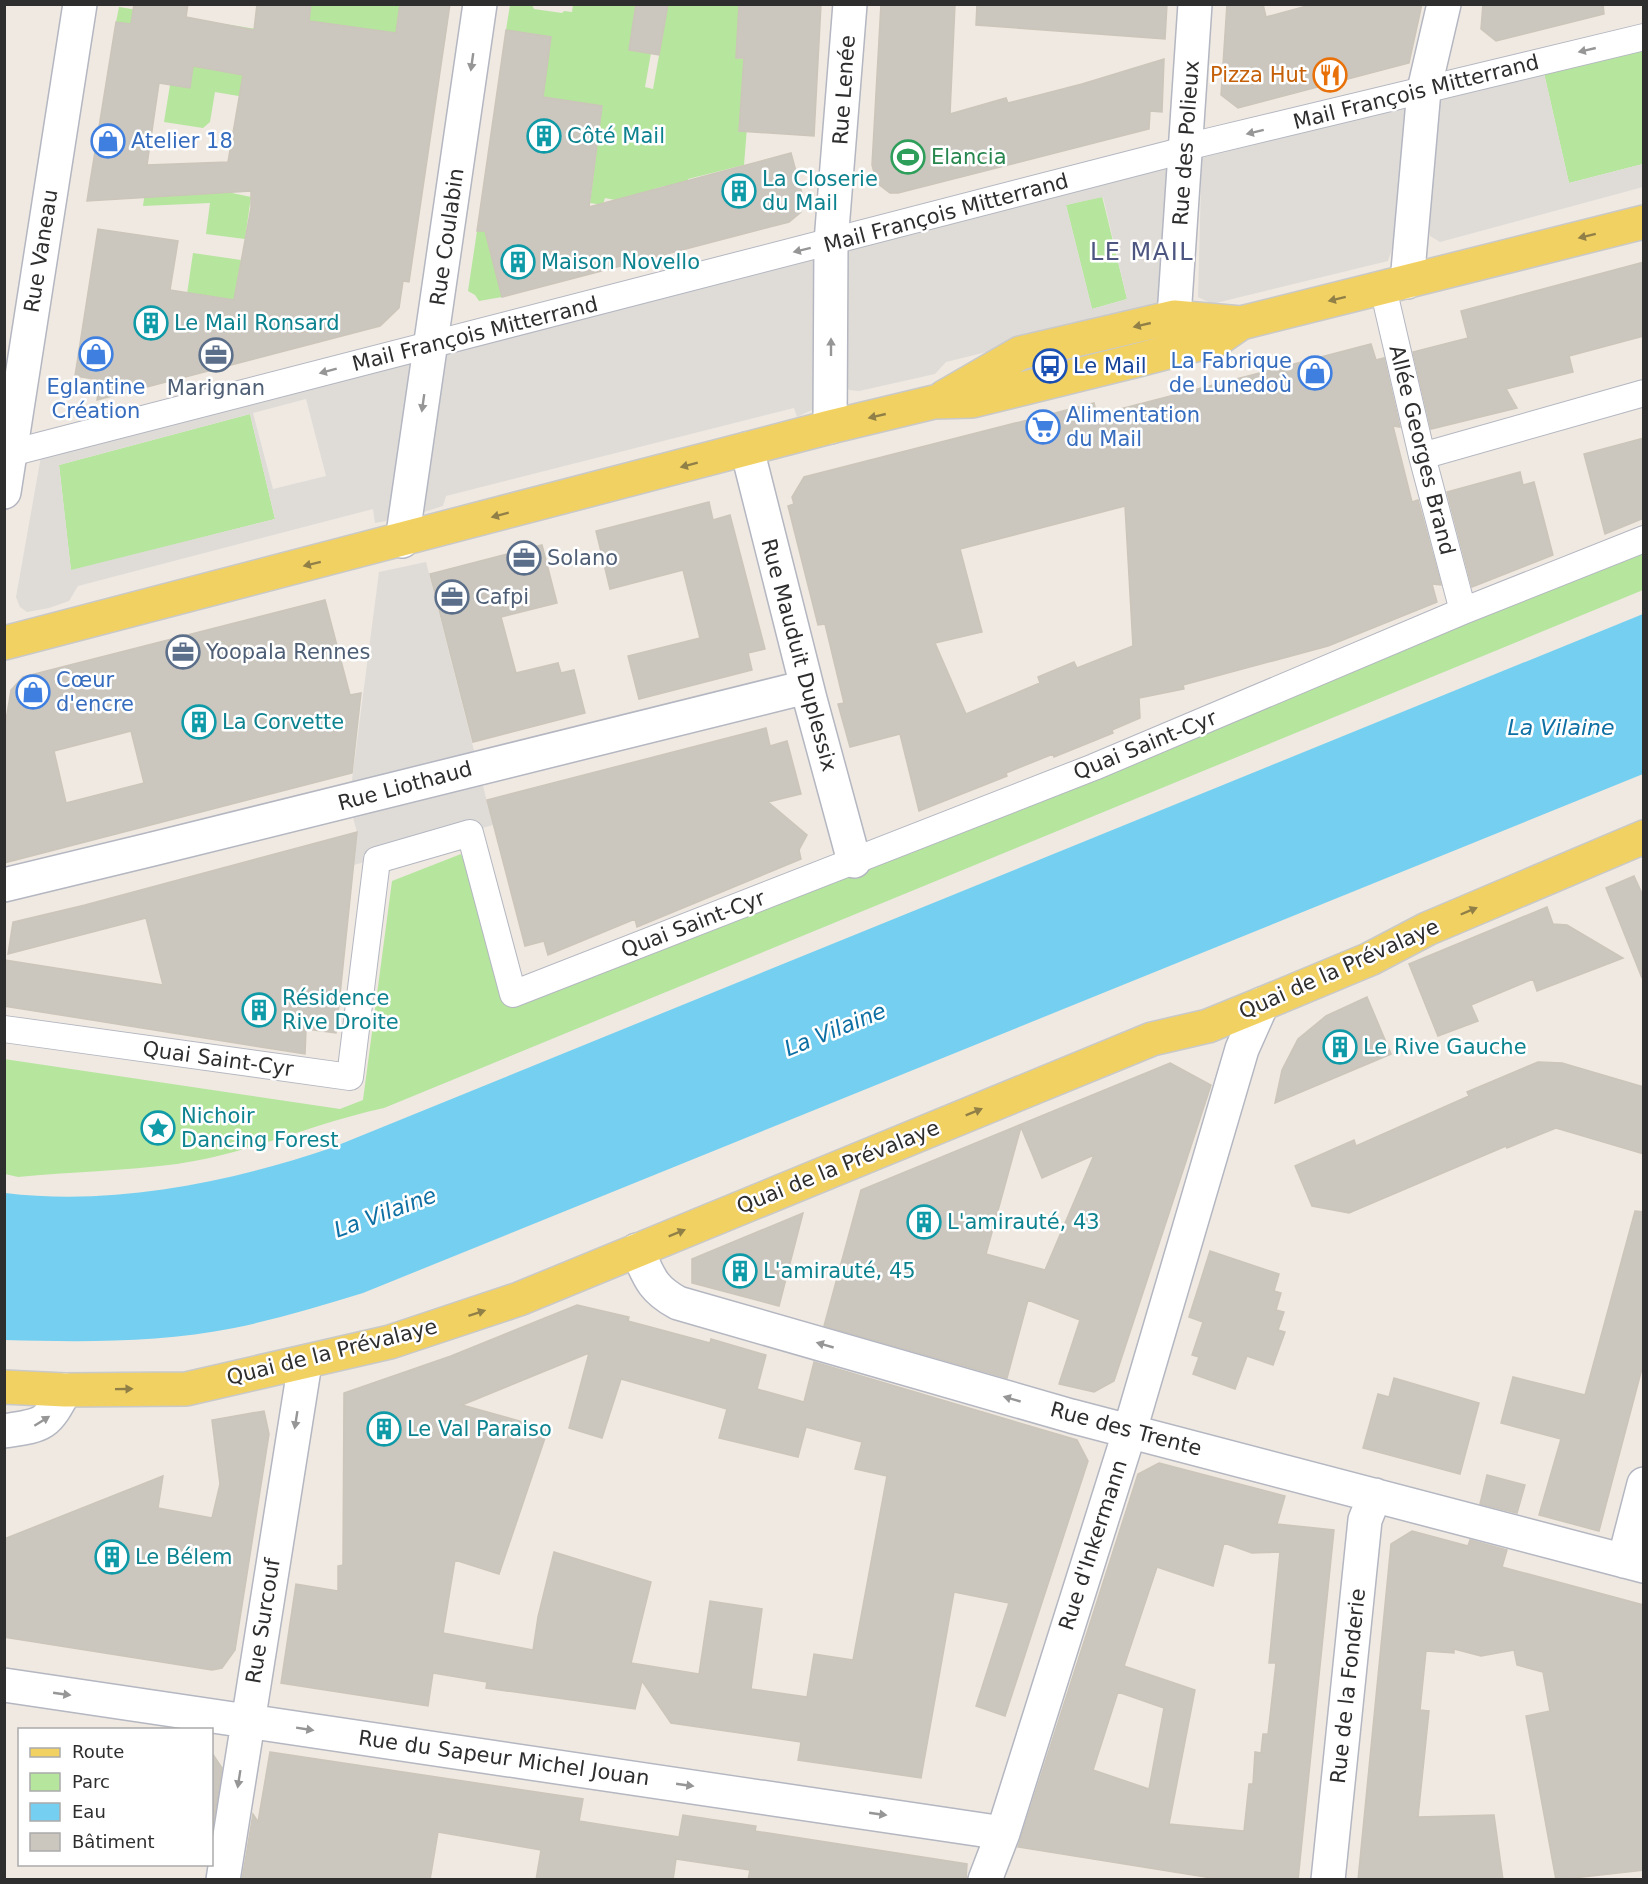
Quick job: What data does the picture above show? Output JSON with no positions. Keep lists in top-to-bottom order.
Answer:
{
  "streets": {
    "main road": ["Quai de la Prévalaye"],
    "street": [
      "Rue Lenée",
      "Mail François Mitterrand",
      "Rue des Polieux",
      "Rue Coulabin",
      "Rue Vaneau",
      "Allée Georges Brand",
      "Rue Mauduit Duplessix",
      "Quai Saint-Cyr",
      "Rue Liothaud",
      "Rue des Trente",
      "Rue d'Inkermann",
      "Rue Surcouf",
      "Rue de la Fonderie",
      "Rue du Sapeur Michel Jouan"
    ]
  },
  "crossings": [
    ["Rue Lenée", "Mail François Mitterrand"],
    ["Mail François Mitterrand", "Rue des Polieux"],
    ["Mail François Mitterrand", "Rue Coulabin"],
    ["Mail François Mitterrand", "Rue Vaneau"],
    ["Allée Georges Brand", "Quai Saint-Cyr"],
    ["Rue Mauduit Duplessix", "Quai Saint-Cyr"],
    ["Rue Mauduit Duplessix", "Rue Liothaud"],
    ["Quai de la Prévalaye", "Rue des Trente"],
    ["Quai de la Prévalaye", "Rue d'Inkermann"],
    ["Quai de la Prévalaye", "Rue Surcouf"],
    ["Rue des Trente", "Rue d'Inkermann"],
    ["Rue des Trente", "Rue de la Fonderie"],
    ["Rue d'Inkermann", "Rue du Sapeur Michel Jouan"],
    ["Rue Surcouf", "Rue du Sapeur Michel Jouan"]
  ],
  "one_way": [
    "Rue Lenée",
    "Mail François Mitterrand",
    "Rue Coulabin",
    "Quai de la Prévalaye",
    "Rue des Trente",
    "Rue Surcouf",
    "Rue du Sapeur Michel Jouan"
  ],
  "districts": ["LE MAIL"],
  "water": ["La Vilaine"],
  "places": {
    "restaurant": ["Pizza Hut"],
    "building": [
      "Côté Mail",
      "La Closerie du Mail",
      "Maison Novello",
      "Le Mail Ronsard",
      "La Corvette",
      "Résidence Rive Droite",
      "Le Rive Gauche",
      "L'amirauté, 43",
      "L'amirauté, 45",
      "Le Val Paraiso",
      "Le Bélem"
    ],
    "shop": [
      "Atelier 18",
      "Eglantine Création",
      "La Fabrique de Lunedoù",
      "Cœur d'encre"
    ],
    "sports": ["Elancia"],
    "office": [
      "Marignan",
      "Solano",
      "Cafpi",
      "Yoopala Rennes"
    ],
    "bus stop": ["Le Mail"],
    "supermarket": ["Alimentation du Mail"],
    "place": ["Nichoir Dancing Forest"]
  },
  "legend": [
    "Route",
    "Parc",
    "Eau",
    "Bâtiment"
  ]
}
